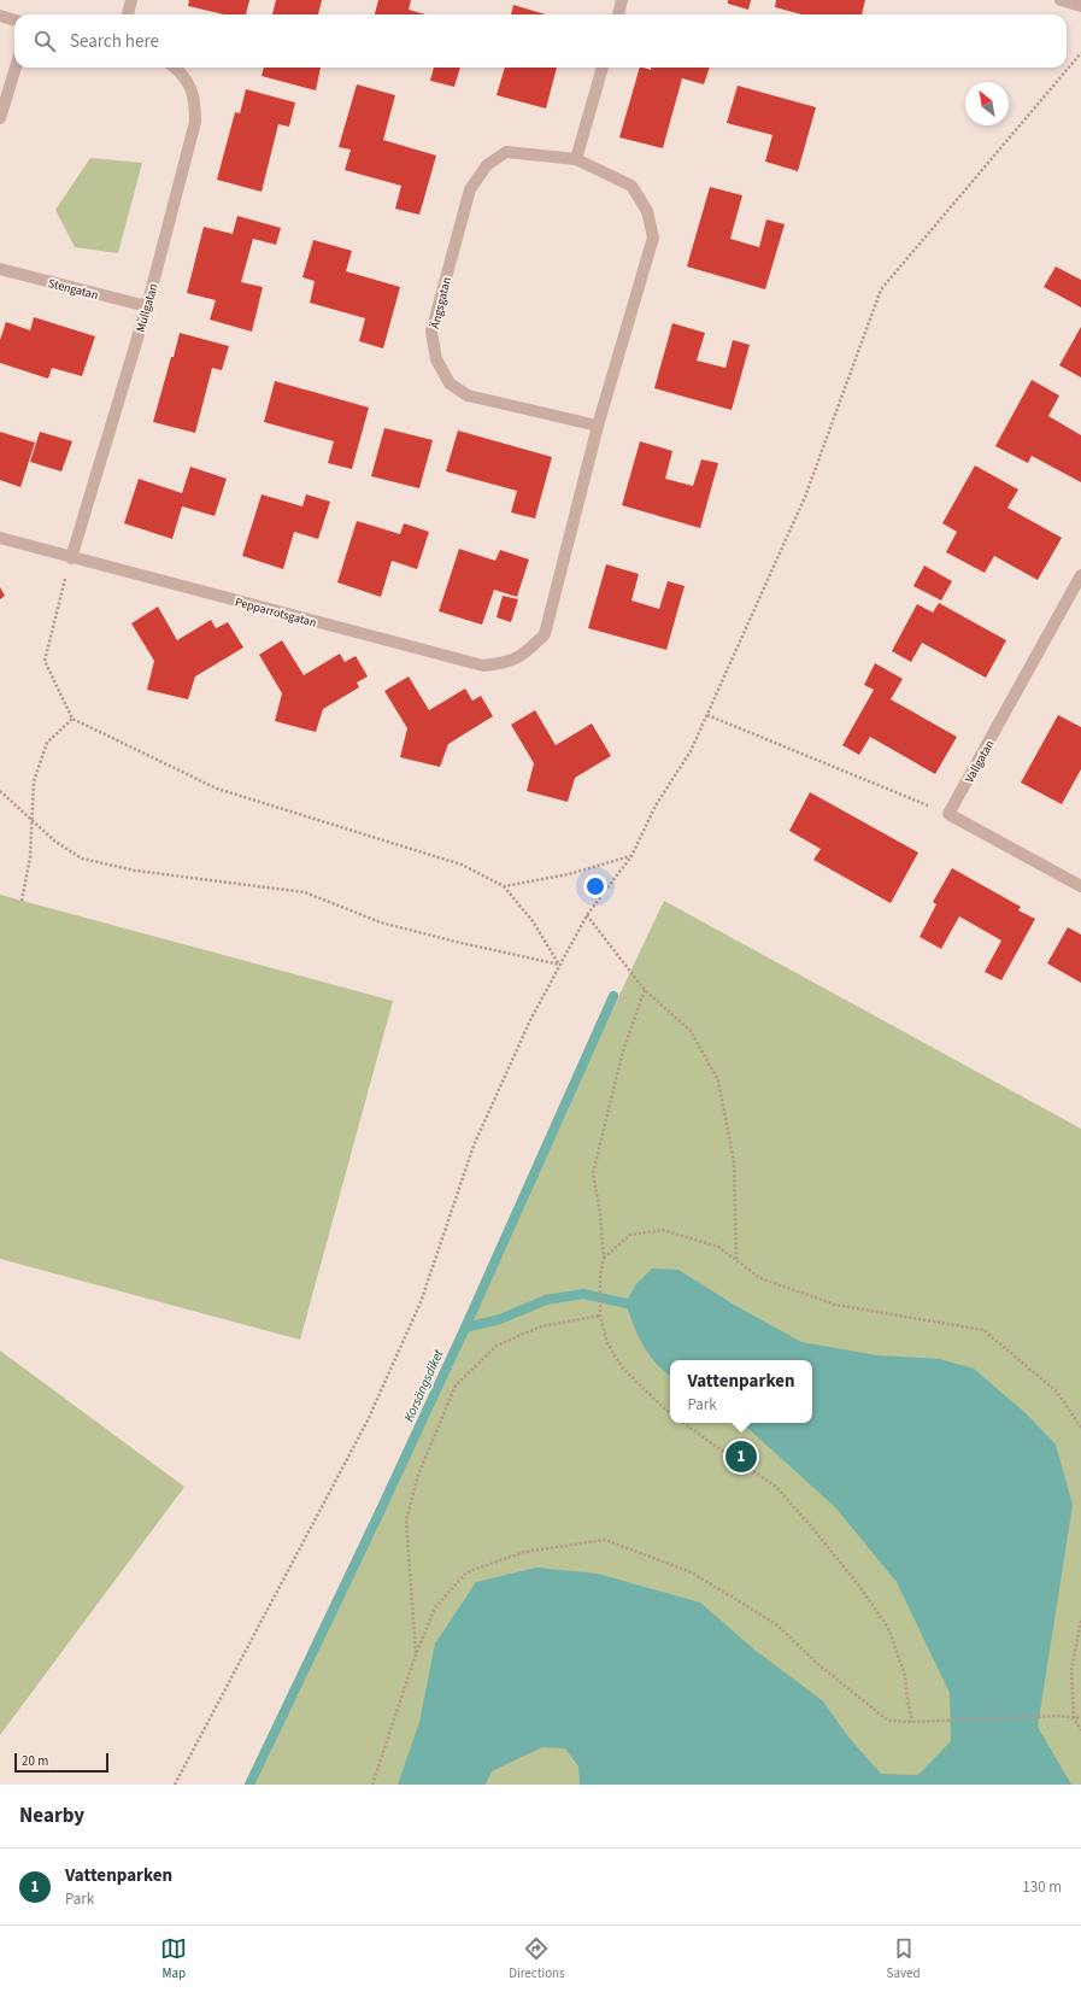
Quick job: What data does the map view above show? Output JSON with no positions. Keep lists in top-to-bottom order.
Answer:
{
  "streets": {
    "street": [
      "Stengatan",
      "Ängsgatan",
      "Mullgatan",
      "Pepparrotsgatan",
      "Vallgatan"
    ]
  },
  "crossings": [
    ["Stengatan", "Mullgatan"],
    ["Ängsgatan", "Pepparrotsgatan"],
    ["Mullgatan", "Pepparrotsgatan"]
  ],
  "water": ["Korsängsdiket"],
  "scale_bar": "20 m",
  "north": "top left",
  "page": {
    "search": "Search here",
    "popup": ["Vattenparken", "Park"],
    "pins": "1",
    "scale": "20 m",
    "heading": "Nearby",
    "list": [
      {
        "mark": "1",
        "name": "Vattenparken",
        "note": "Park",
        "value": "130 m"
      }
    ],
    "nav": ["Map", "Directions", "Saved"]
  }
}
